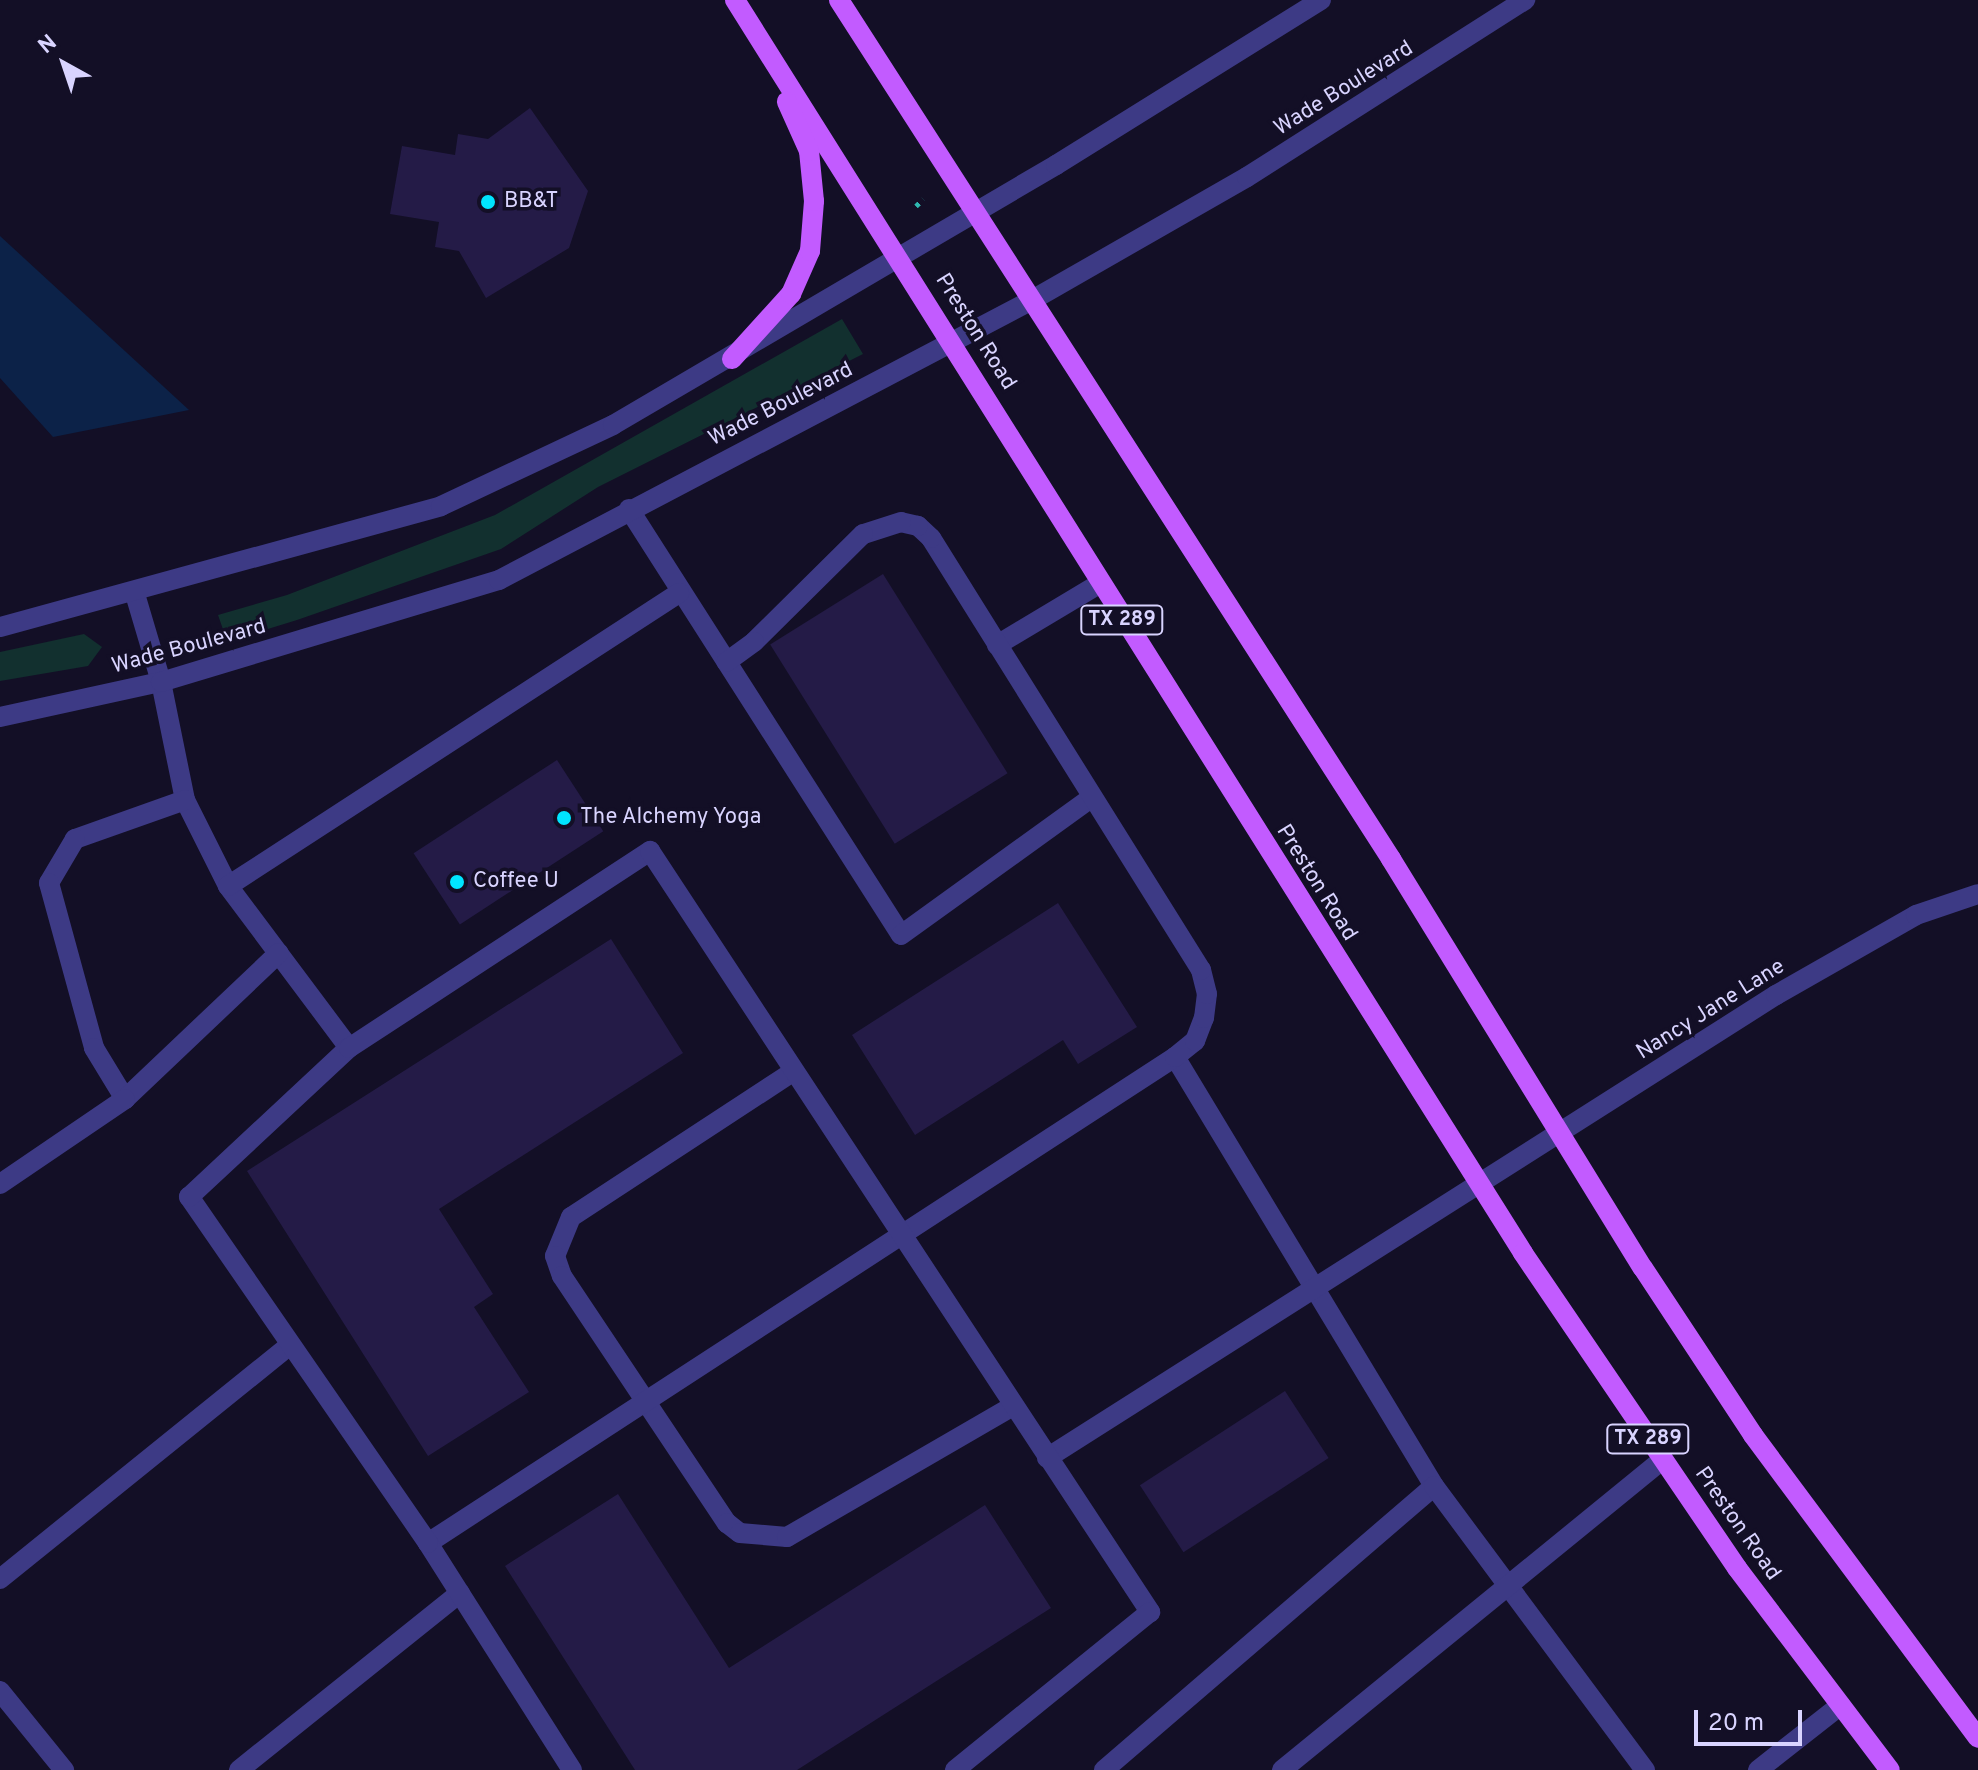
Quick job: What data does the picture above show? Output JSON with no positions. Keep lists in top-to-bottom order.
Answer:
{
  "streets": {
    "main road": ["Preston Road", "TX 289"],
    "street": ["Wade Boulevard", "Nancy Jane Lane"]
  },
  "crossings": [
    ["Wade Boulevard", "Preston Road"],
    ["Preston Road", "Nancy Jane Lane"]
  ],
  "places": ["BB&T", "The Alchemy Yoga", "Coffee U"],
  "scale_bar": "20 m",
  "north": "top left"
}
